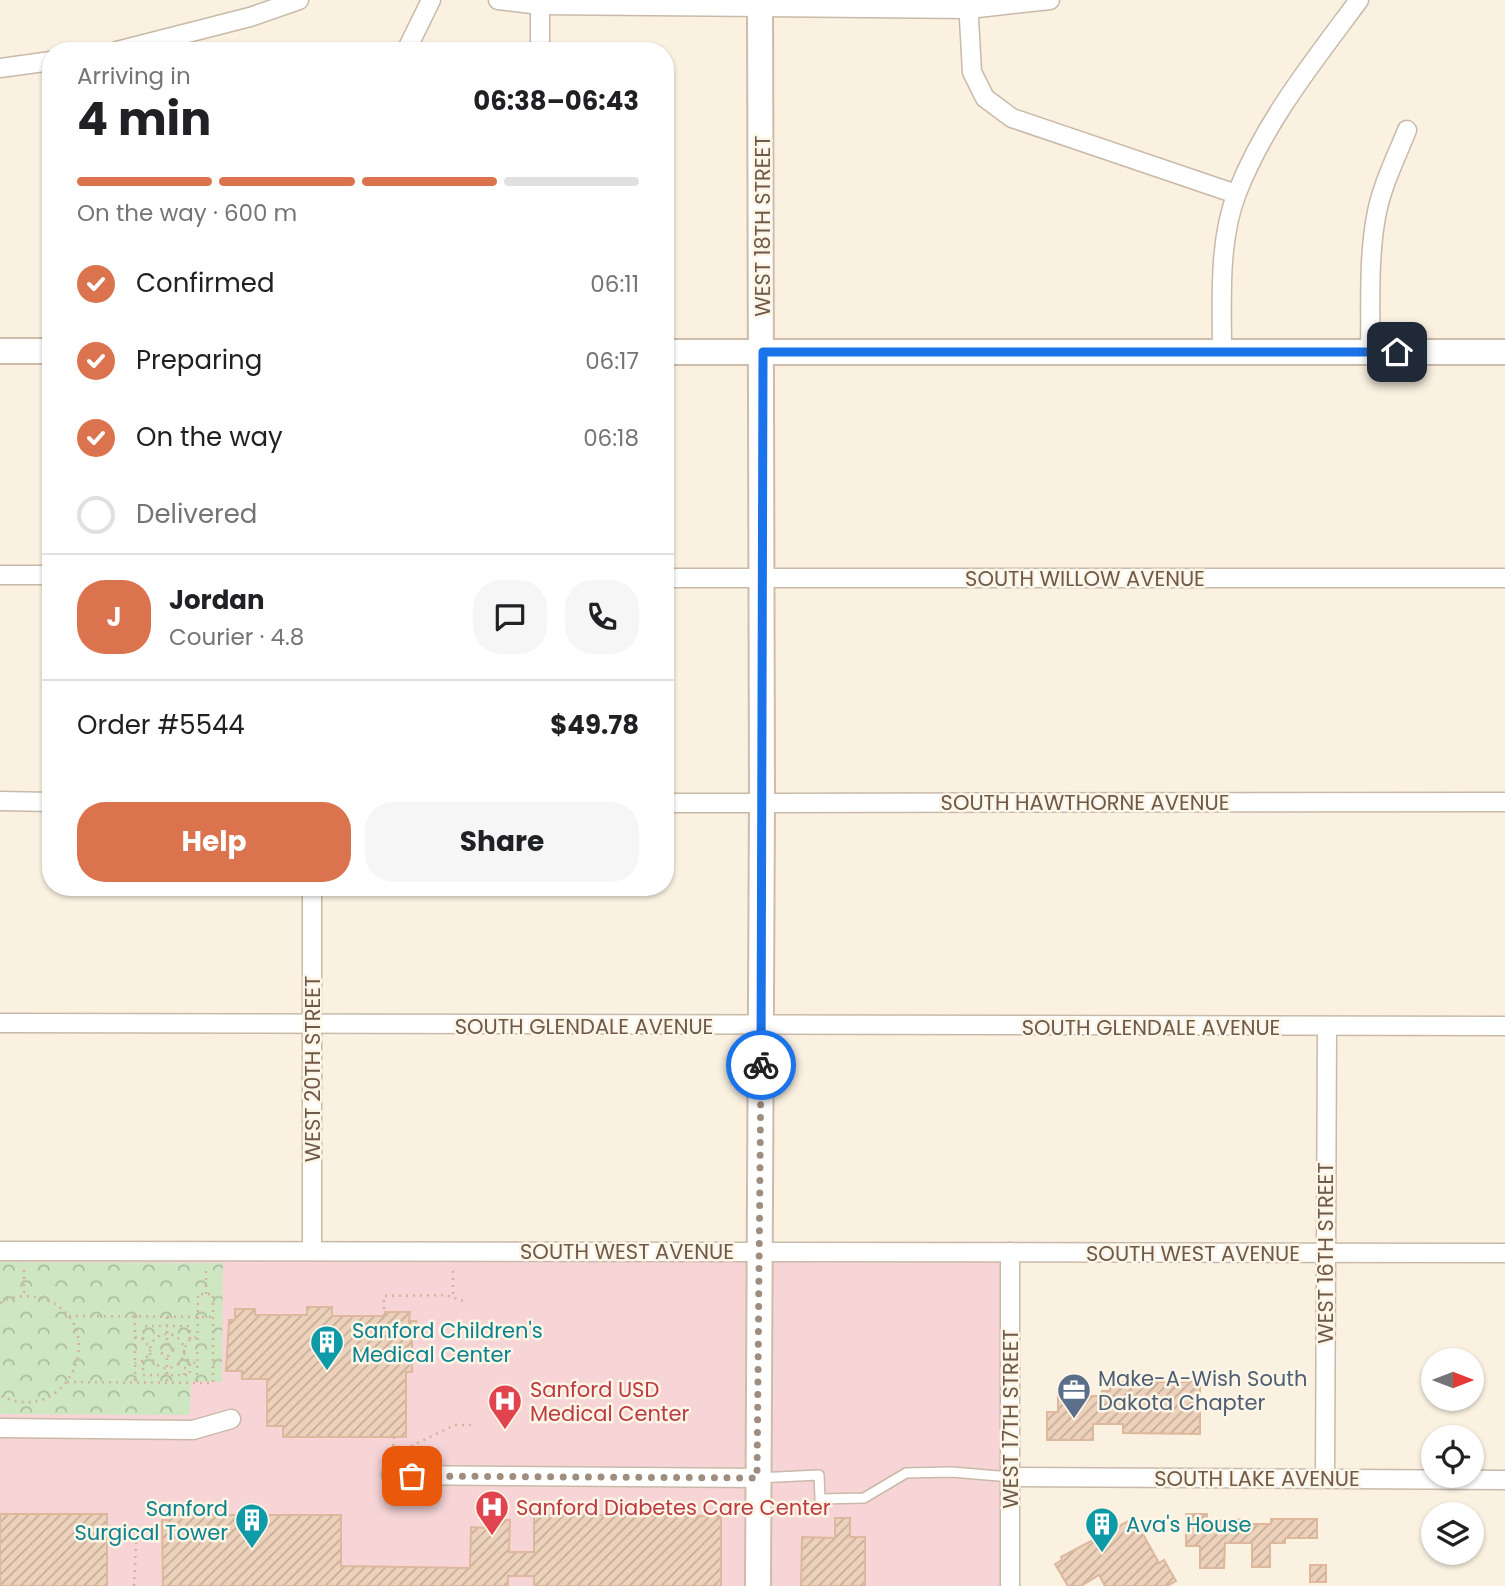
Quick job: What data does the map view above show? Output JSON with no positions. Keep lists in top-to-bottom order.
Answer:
{
  "streets": {
    "street": [
      "WEST 18TH STREET",
      "SOUTH WILLOW AVENUE",
      "SOUTH HAWTHORNE AVENUE",
      "SOUTH GLENDALE AVENUE",
      "WEST 20TH STREET",
      "SOUTH WEST AVENUE",
      "WEST 16TH STREET",
      "WEST 17TH STREET",
      "SOUTH LAKE AVENUE"
    ]
  },
  "crossings": [
    ["WEST 18TH STREET", "SOUTH WILLOW AVENUE"],
    ["WEST 18TH STREET", "SOUTH HAWTHORNE AVENUE"],
    ["WEST 18TH STREET", "SOUTH GLENDALE AVENUE"],
    ["WEST 18TH STREET", "SOUTH WEST AVENUE"],
    ["SOUTH GLENDALE AVENUE", "WEST 20TH STREET"],
    ["SOUTH GLENDALE AVENUE", "WEST 16TH STREET"],
    ["WEST 20TH STREET", "SOUTH WEST AVENUE"],
    ["SOUTH WEST AVENUE", "WEST 16TH STREET"],
    ["SOUTH WEST AVENUE", "WEST 17TH STREET"],
    ["WEST 16TH STREET", "SOUTH LAKE AVENUE"],
    ["WEST 17TH STREET", "SOUTH LAKE AVENUE"]
  ],
  "places": {
    "building": ["Sanford Children's Medical Center", "Sanford Surgical Tower", "Ava's House"],
    "office": ["Make-A-Wish South Dakota Chapter"],
    "hospital": ["Sanford USD Medical Center", "Sanford Diabetes Care Center"]
  },
  "north": "right",
  "page": {
    "heading": ["4 min", "Arriving in", "06:38–06:43"],
    "panel": [
      "Jordan",
      "Courier · 4.8",
      "Order #5544",
      "$49.78"
    ],
    "bar": "On the way · 600 m",
    "list": [
      ["Confirmed", "06:11"],
      ["Preparing", "06:17"],
      ["On the way", "06:18"],
      "Delivered"
    ],
    "round": "J",
    "buttons": ["Help", "Share"]
  }
}
